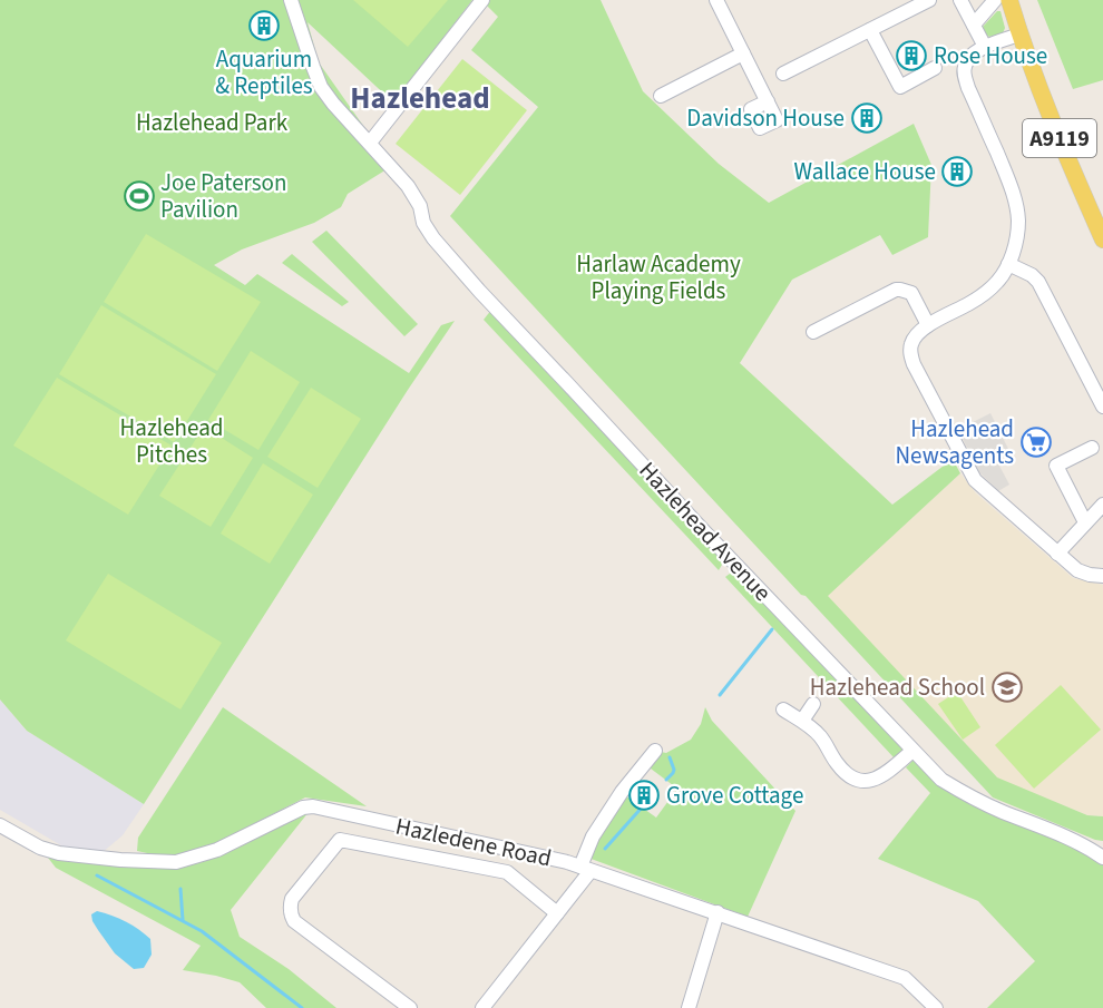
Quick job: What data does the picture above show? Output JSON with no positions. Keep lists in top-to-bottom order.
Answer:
{
  "streets": {
    "main road": ["A9119"],
    "street": ["Hazlehead Avenue", "Hazledene Road"]
  },
  "districts": ["Hazlehead"],
  "parks": ["Hazlehead Park", "Harlaw Academy Playing Fields", "Hazlehead Pitches"],
  "places": {
    "building": [
      "Aquarium & Reptiles",
      "Rose House",
      "Davidson House",
      "Wallace House",
      "Grove Cottage"
    ],
    "sports": ["Joe Paterson Pavilion"],
    "supermarket": ["Hazlehead Newsagents"],
    "school or university": ["Hazlehead School"]
  }
}
